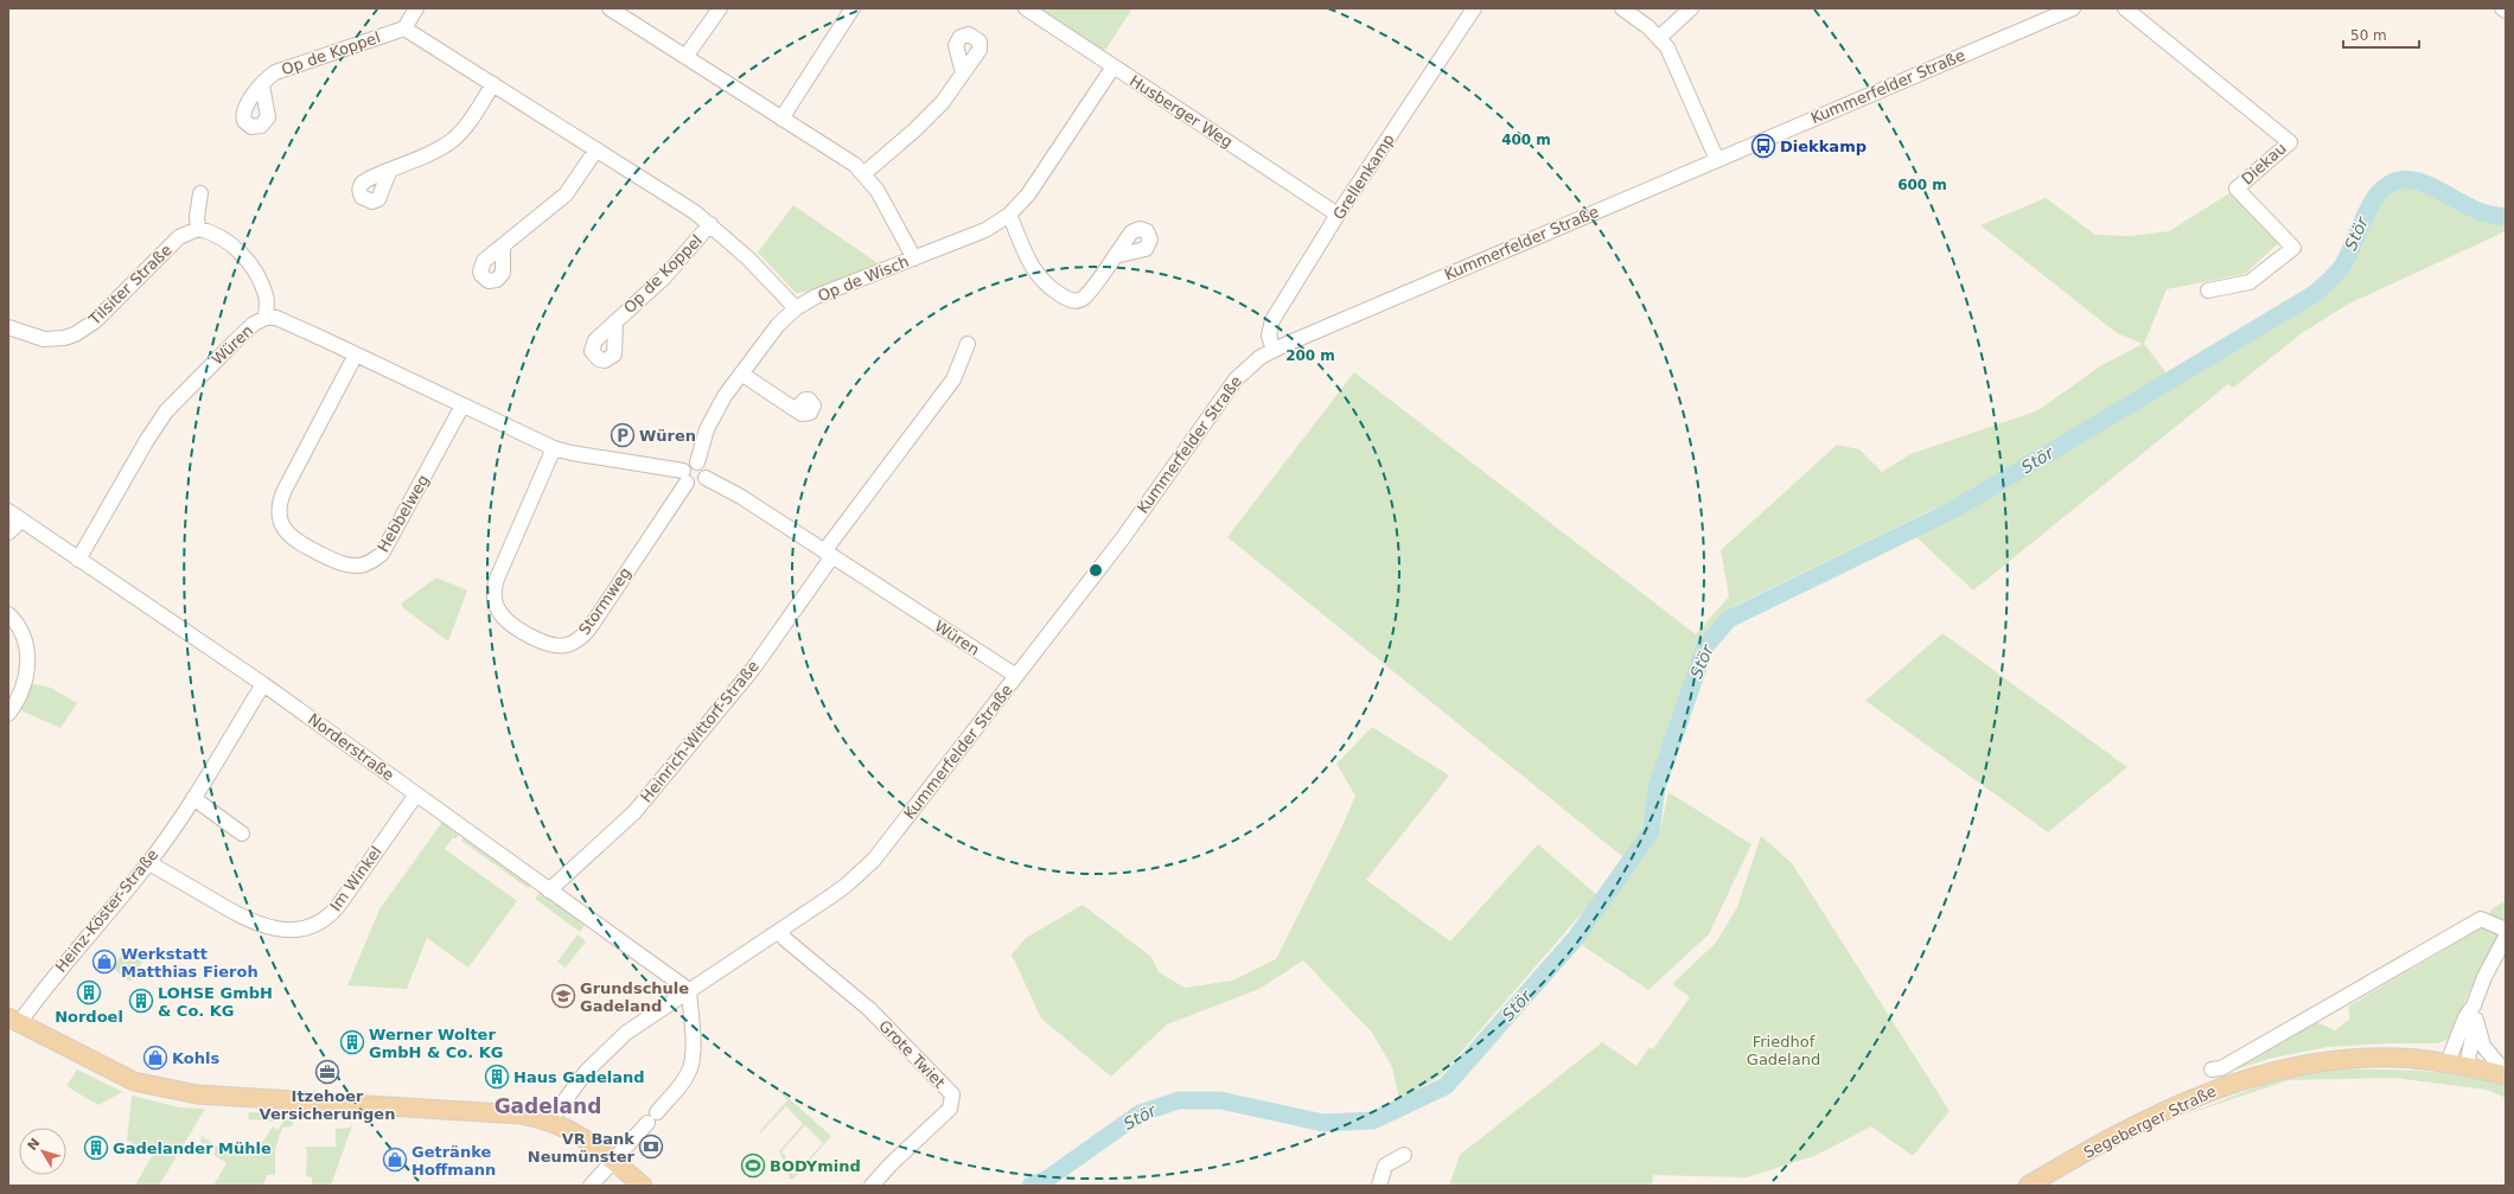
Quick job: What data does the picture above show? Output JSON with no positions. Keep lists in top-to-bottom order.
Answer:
{
  "streets": {
    "main road": ["Segeberger Straße"],
    "street": [
      "Op de Koppel",
      "Kummerfelder Straße",
      "Husberger Weg",
      "Diekau",
      "Grellenkamp",
      "Op de Wisch",
      "Tilsiter Straße",
      "Würen",
      "Hebbelweg",
      "Stormweg",
      "Heinrich-Wittorf-Straße",
      "Norderstraße",
      "Im Winkel",
      "Heinz-Köster-Straße",
      "Grote Twiet"
    ]
  },
  "crossings": [
    ["Op de Koppel", "Op de Wisch"],
    ["Kummerfelder Straße", "Grellenkamp"],
    ["Kummerfelder Straße", "Würen"],
    ["Kummerfelder Straße", "Norderstraße"],
    ["Kummerfelder Straße", "Grote Twiet"],
    ["Husberger Weg", "Grellenkamp"],
    ["Husberger Weg", "Op de Wisch"],
    ["Op de Wisch", "Würen"],
    ["Op de Wisch", "Stormweg"],
    ["Würen", "Hebbelweg"],
    ["Würen", "Stormweg"],
    ["Würen", "Heinrich-Wittorf-Straße"],
    ["Würen", "Norderstraße"],
    ["Heinrich-Wittorf-Straße", "Norderstraße"],
    ["Norderstraße", "Im Winkel"],
    ["Norderstraße", "Heinz-Köster-Straße"],
    ["Im Winkel", "Heinz-Köster-Straße"]
  ],
  "districts": ["Gadeland"],
  "water": ["Stör"],
  "parks": ["Friedhof Gadeland"],
  "places": {
    "bus stop": ["Diekkamp"],
    "parking": ["Würen"],
    "shop": ["Werkstatt Matthias Fieroh", "Kohls", "Getränke Hoffmann"],
    "building": [
      "Nordoel",
      "LOHSE GmbH & Co. KG",
      "Werner Wolter GmbH & Co. KG",
      "Haus Gadeland",
      "Gadelander Mühle"
    ],
    "school or university": ["Grundschule Gadeland"],
    "office": ["Itzehoer Versicherungen"],
    "bank": ["VR Bank Neumünster"],
    "sports": ["BODYmind"]
  },
  "scale_bar": "50 m",
  "north": "top left",
  "rings": ["400 m", "600 m", "200 m"]
}
